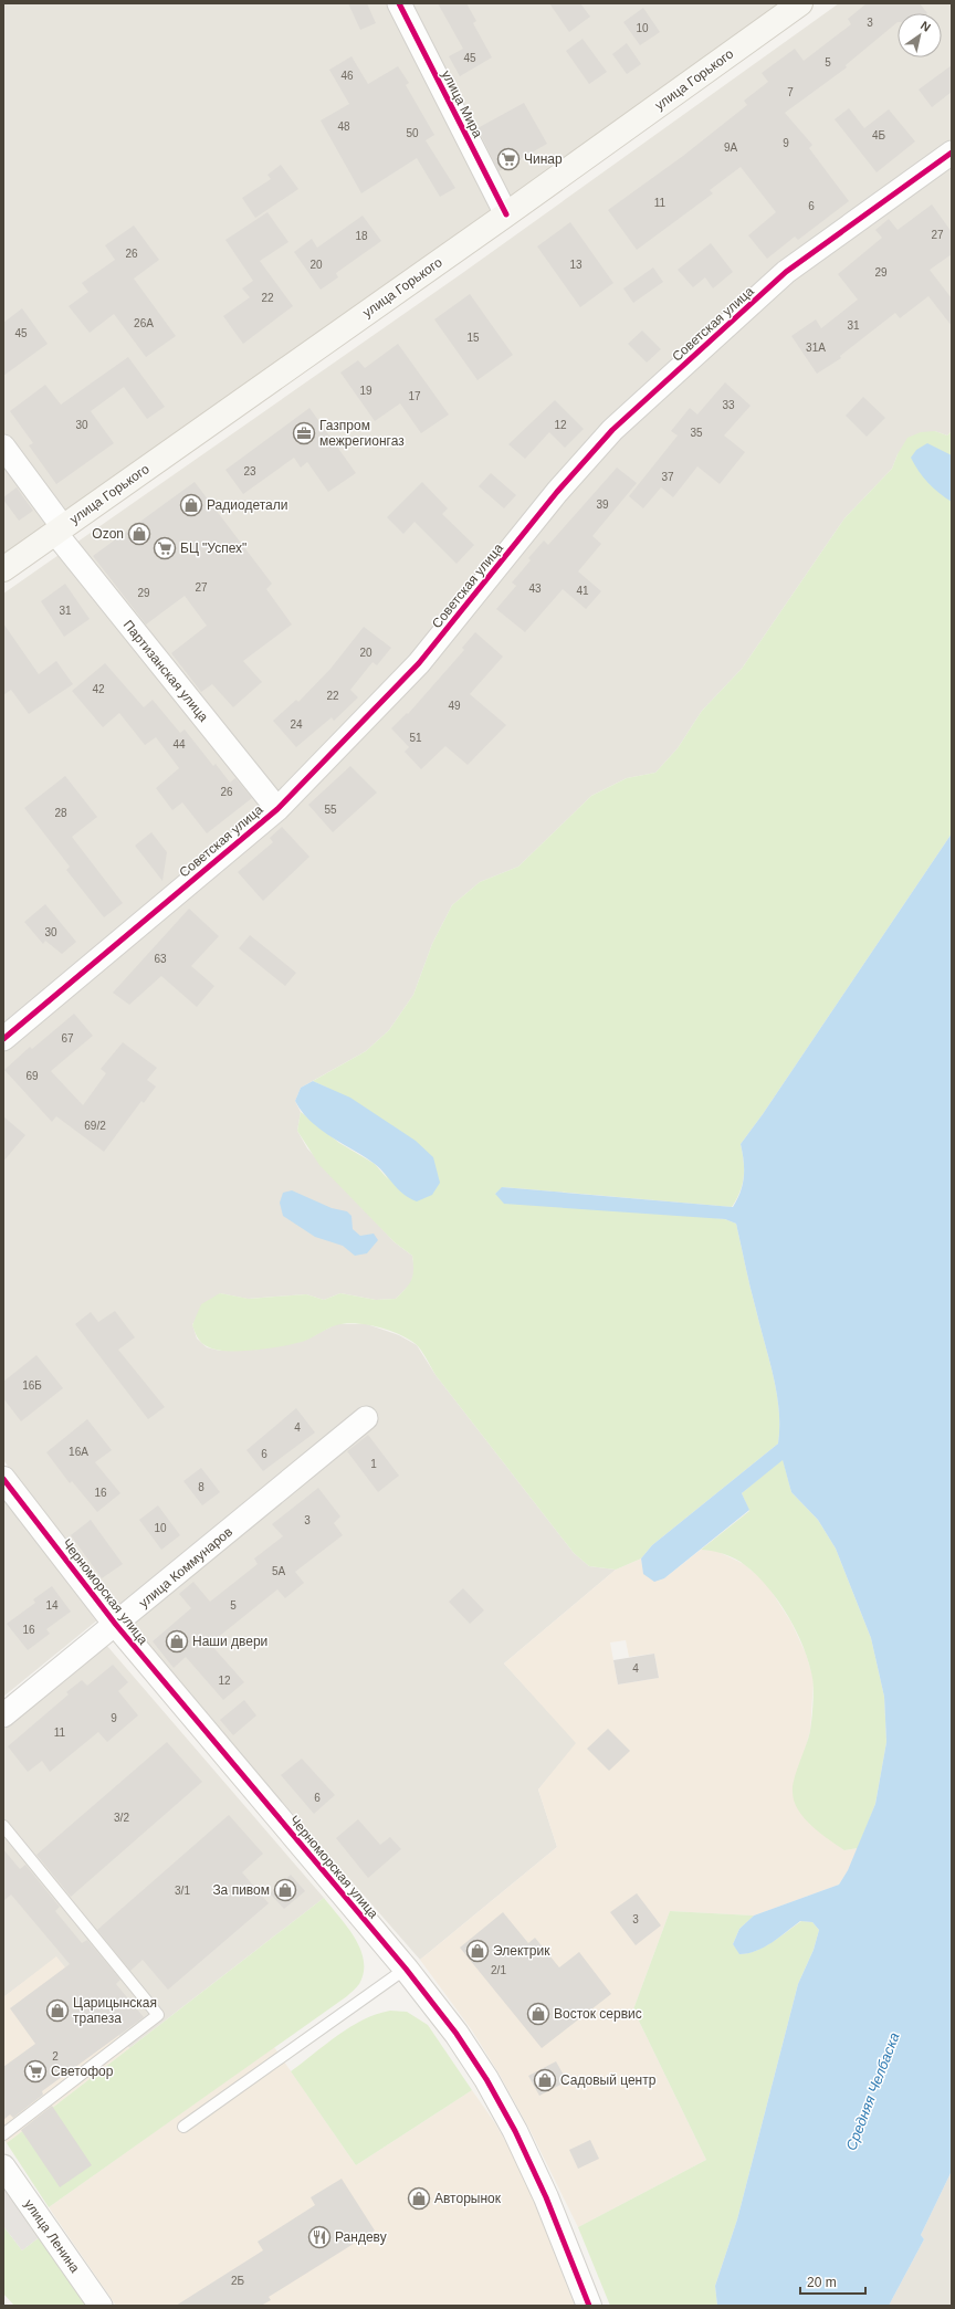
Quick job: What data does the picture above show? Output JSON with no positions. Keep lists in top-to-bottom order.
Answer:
{
  "streets": {
    "main road": ["улица Горького"],
    "street": [
      "улица Мира",
      "Советская улица",
      "Партизанская улица",
      "улица Коммунаров",
      "Черноморская улица",
      "улица Ленина"
    ]
  },
  "crossings": [
    ["улица Горького", "улица Мира"],
    ["улица Горького", "Партизанская улица"],
    ["Советская улица", "Партизанская улица"],
    ["улица Коммунаров", "Черноморская улица"]
  ],
  "water": ["Средняя Челбаска"],
  "places": {
    "supermarket": ["Чинар", "БЦ \"Успех\"", "Светофор"],
    "office": ["Газпром межрегионгаз"],
    "shop": [
      "Радиодетали",
      "Ozon",
      "Наши двери",
      "За пивом",
      "Электрик",
      "Царицынская трапеза",
      "Восток сервис",
      "Садовый центр",
      "Авторынок"
    ],
    "restaurant": ["Рандеву"]
  },
  "house_numbers": [
    "3",
    "10",
    "45",
    "5",
    "46",
    "7",
    "48",
    "50",
    "4Б",
    "9",
    "9А",
    "11",
    "6",
    "27",
    "18",
    "26",
    "20",
    "13",
    "29",
    "22",
    "26А",
    "31",
    "45",
    "15",
    "31А",
    "19",
    "17",
    "33",
    "30",
    "12",
    "35",
    "23",
    "37",
    "39",
    "27",
    "43",
    "41",
    "29",
    "31",
    "20",
    "42",
    "22",
    "49",
    "24",
    "51",
    "44",
    "26",
    "55",
    "28",
    "30",
    "63",
    "67",
    "69",
    "69/2",
    "16Б",
    "4",
    "16А",
    "6",
    "1",
    "8",
    "16",
    "3",
    "10",
    "5А",
    "14",
    "5",
    "16",
    "4",
    "12",
    "9",
    "11",
    "6",
    "3/2",
    "3/1",
    "3",
    "2/1",
    "2",
    "2Б"
  ],
  "scale_bar": "20 m",
  "north": "top right"
}
